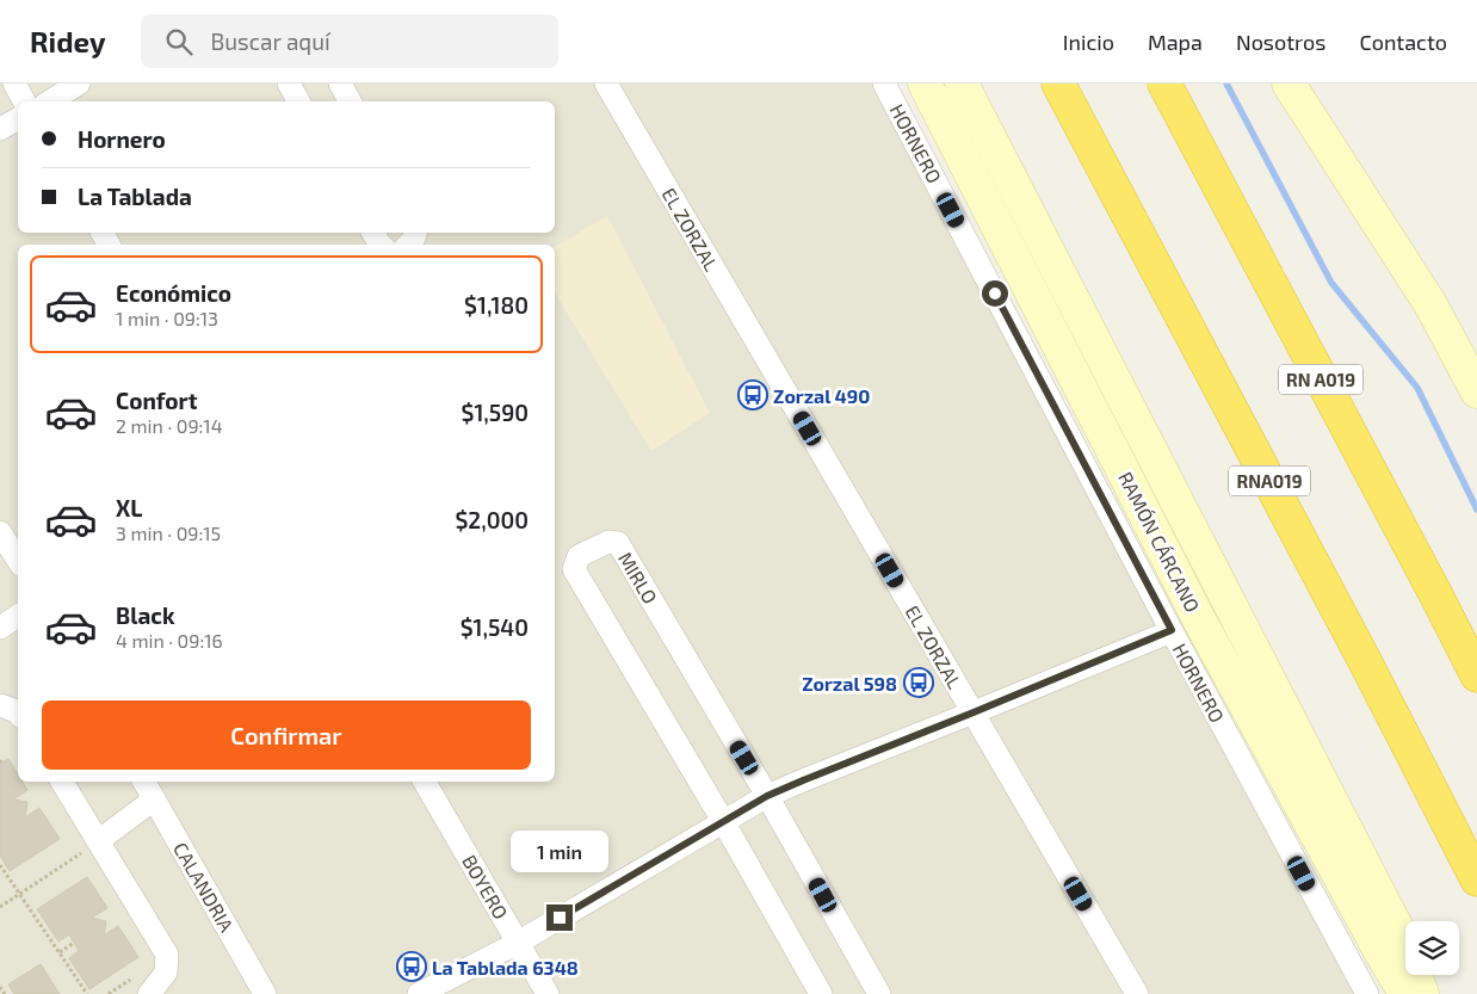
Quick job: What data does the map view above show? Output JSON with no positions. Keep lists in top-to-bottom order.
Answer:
{
  "streets": {
    "highway": ["RN A019", "RNA019"],
    "main road": ["RAMÓN CÁRCANO"],
    "street": [
      "HORNERO",
      "EL ZORZAL",
      "MIRLO",
      "CALANDRIA",
      "BOYERO"
    ]
  },
  "places": {
    "bus stop": ["Zorzal 490", "Zorzal 598", "La Tablada 6348"]
  },
  "page": {
    "header": "Ridey",
    "search": "Buscar aquí",
    "nav": [
      "Inicio",
      "Mapa",
      "Nosotros",
      "Contacto"
    ],
    "banner": ["Hornero", "La Tablada"],
    "list": [
      {
        "name": "Económico",
        "note": "1 min · 09:13",
        "value": "$1,180"
      },
      {
        "name": "Confort",
        "note": "2 min · 09:14",
        "value": "$1,590"
      },
      {
        "name": "XL",
        "note": "3 min · 09:15",
        "value": "$2,000"
      },
      {
        "name": "Black",
        "note": "4 min · 09:16",
        "value": "$1,540"
      }
    ],
    "buttons": "Confirmar",
    "bubble": "1 min"
  }
}
